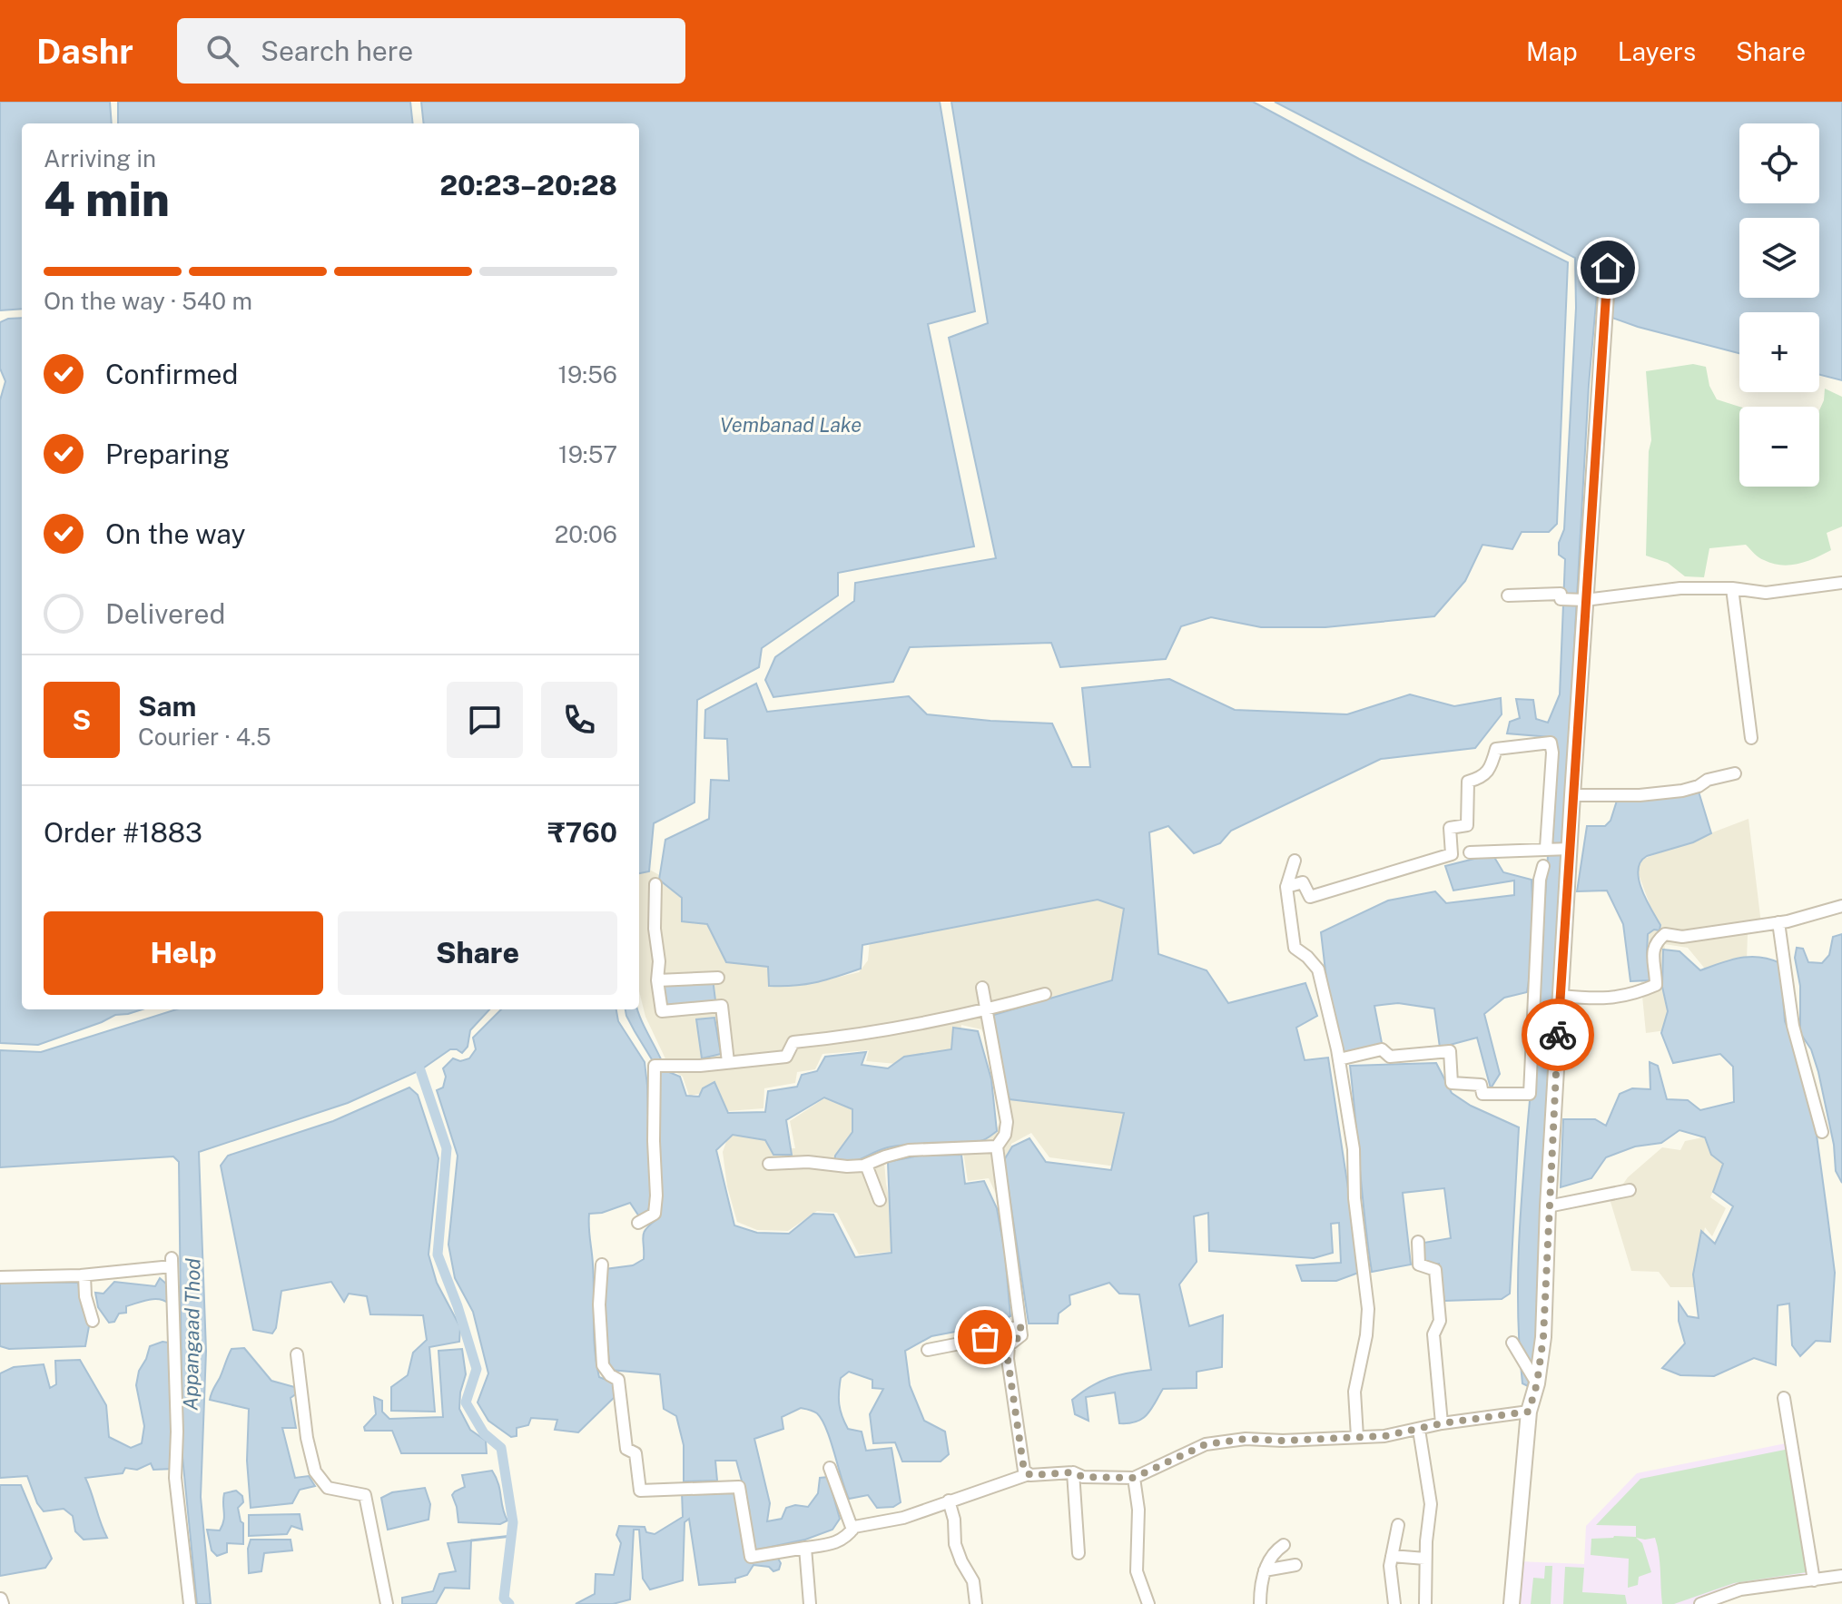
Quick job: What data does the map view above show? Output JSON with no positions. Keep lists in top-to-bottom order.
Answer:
{
  "water": ["Vembanad Lake", "Appangaad Thod"],
  "page": {
    "header": "Dashr",
    "search": "Search here",
    "nav": ["Map", "Layers", "Share"],
    "map_buttons": ["+", "−"],
    "heading": ["4 min", "Arriving in", "20:23–20:28"],
    "panel": [
      "Sam",
      "Courier · 4.5",
      "Order #1883",
      "₹760"
    ],
    "bar": "On the way · 540 m",
    "list": [
      ["Confirmed", "19:56"],
      ["Preparing", "19:57"],
      ["On the way", "20:06"],
      "Delivered"
    ],
    "round": "S",
    "buttons": ["Help", "Share"]
  }
}
